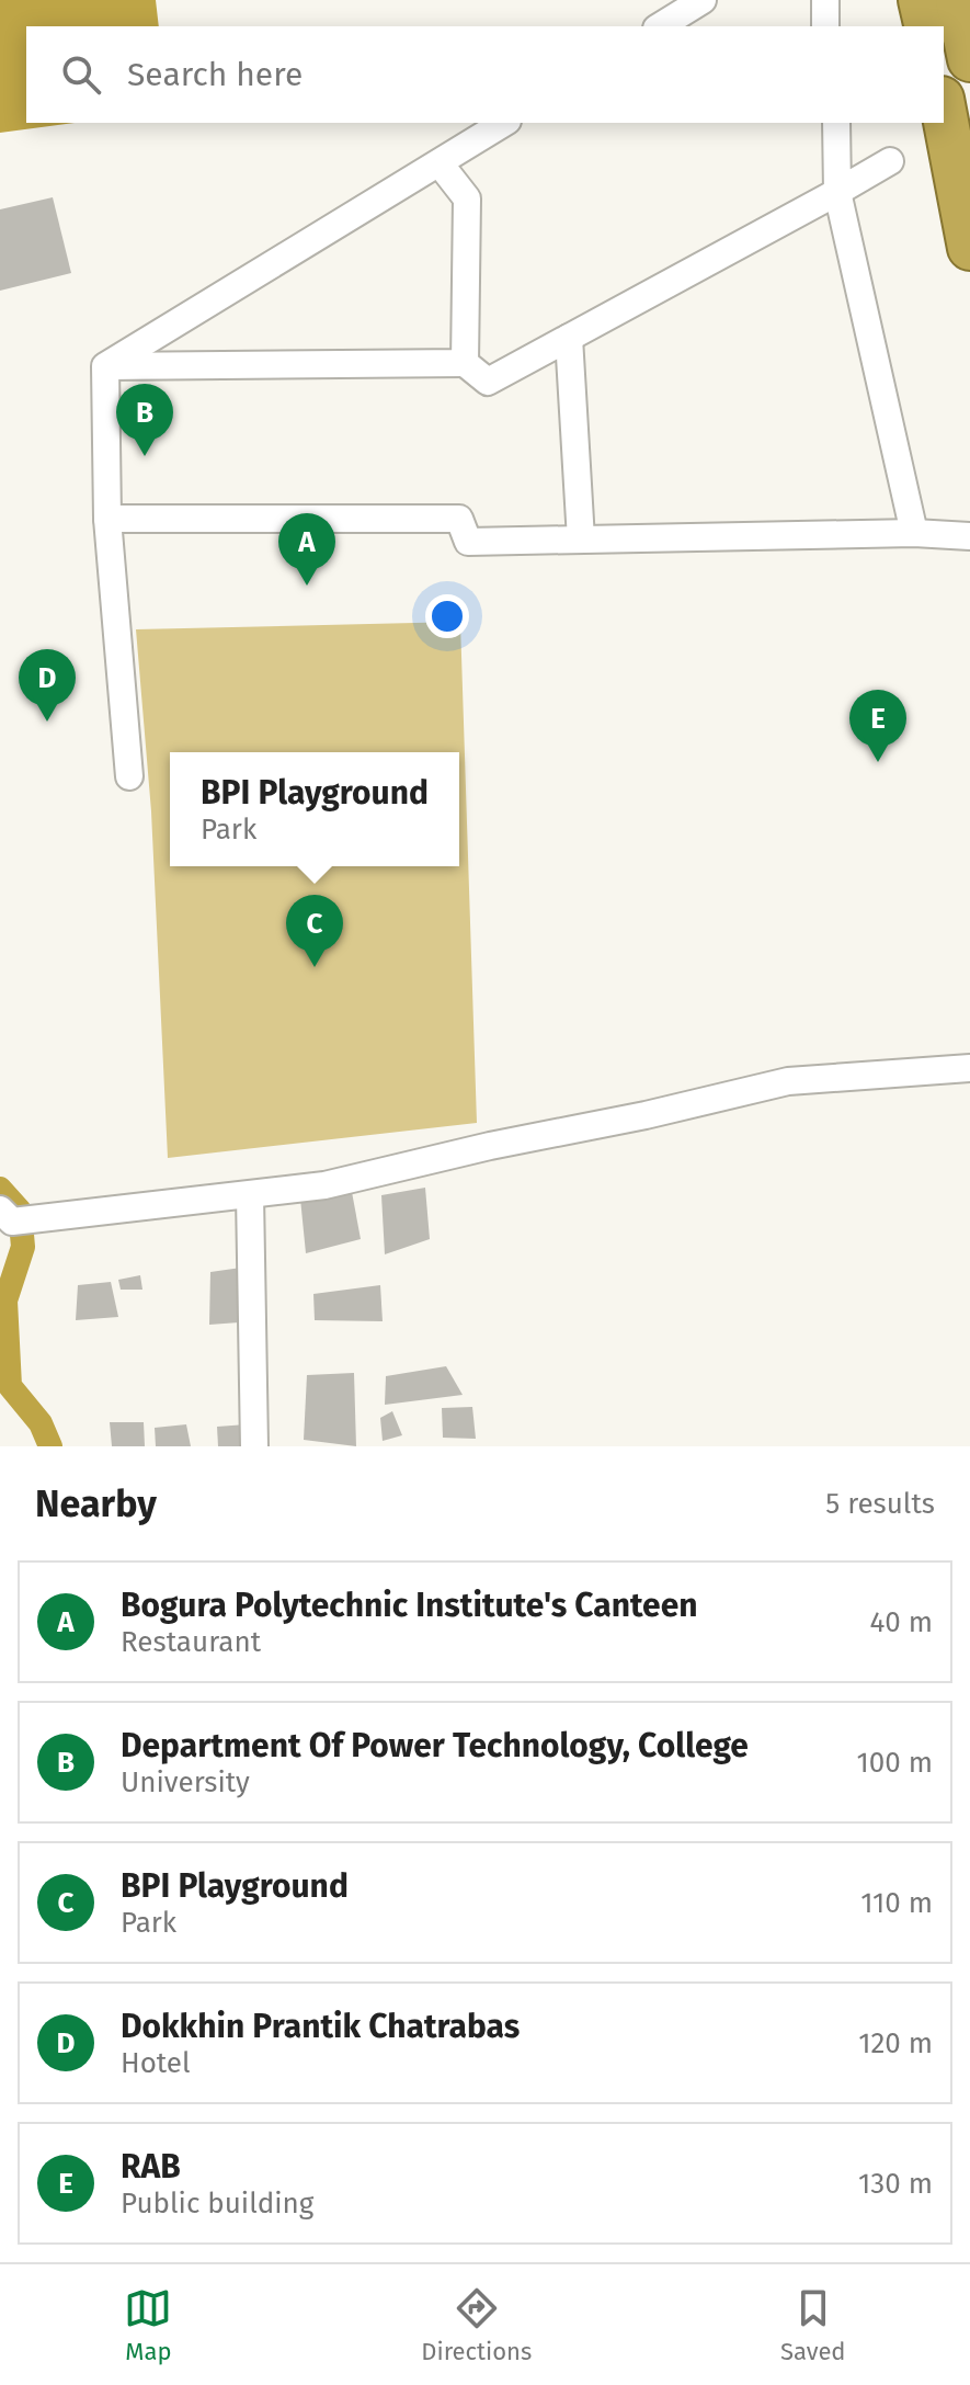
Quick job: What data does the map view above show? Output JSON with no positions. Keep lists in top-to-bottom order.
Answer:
{
  "page": {
    "search": "Search here",
    "pins": [
      "B",
      "A",
      "D",
      "E",
      "C"
    ],
    "popup": ["BPI Playground", "Park"],
    "heading": ["Nearby", "5 results"],
    "list": [
      {
        "mark": "A",
        "name": "Bogura Polytechnic Institute's Canteen",
        "note": "Restaurant",
        "value": "40 m"
      },
      {
        "mark": "B",
        "name": "Department Of Power Technology, College",
        "note": "University",
        "value": "100 m"
      },
      {
        "mark": "C",
        "name": "BPI Playground",
        "note": "Park",
        "value": "110 m"
      },
      {
        "mark": "D",
        "name": "Dokkhin Prantik Chatrabas",
        "note": "Hotel",
        "value": "120 m"
      },
      {
        "mark": "E",
        "name": "RAB",
        "note": "Public building",
        "value": "130 m"
      }
    ],
    "nav": ["Map", "Directions", "Saved"]
  }
}
